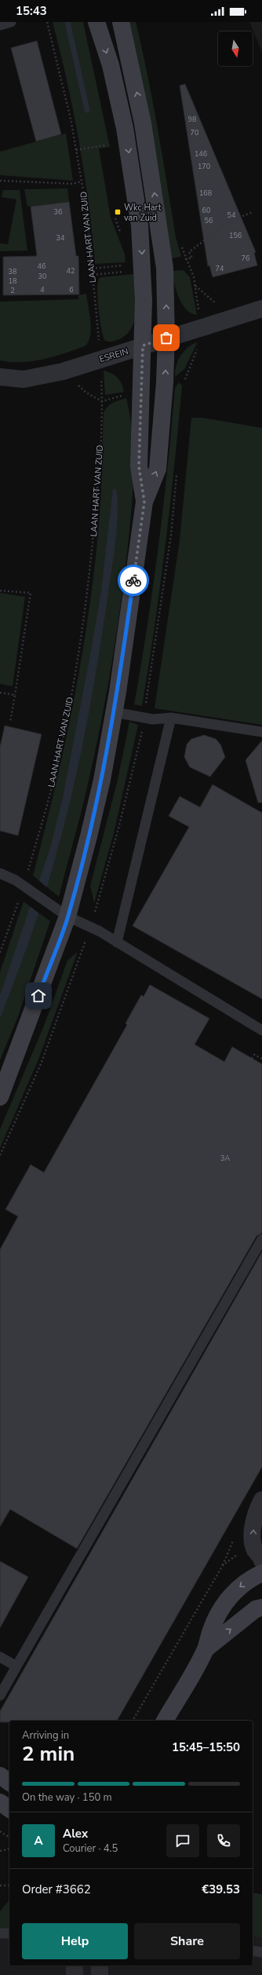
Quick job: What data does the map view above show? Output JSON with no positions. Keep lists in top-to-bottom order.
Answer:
{
  "streets": {
    "street": ["ESREIN"],
    "path": ["LAAN HART VAN ZUID"]
  },
  "crossings": [
    ["LAAN HART VAN ZUID", "ESREIN"]
  ],
  "places": {
    "transit": ["Wkc Hart van Zuid"]
  },
  "house_numbers": [
    "98",
    "70",
    "146",
    "170",
    "168",
    "60",
    "36",
    "54",
    "56",
    "156",
    "34",
    "76",
    "46",
    "74",
    "42",
    "38",
    "30",
    "18",
    "4",
    "6",
    "2",
    "3A"
  ],
  "north": "bottom",
  "page": {
    "status": "15:43",
    "heading": ["2 min", "Arriving in", "15:45–15:50"],
    "panel": [
      "Alex",
      "Courier · 4.5",
      "Order #3662",
      "€39.53"
    ],
    "bar": "On the way · 150 m",
    "round": "A",
    "buttons": ["Help", "Share"]
  }
}
